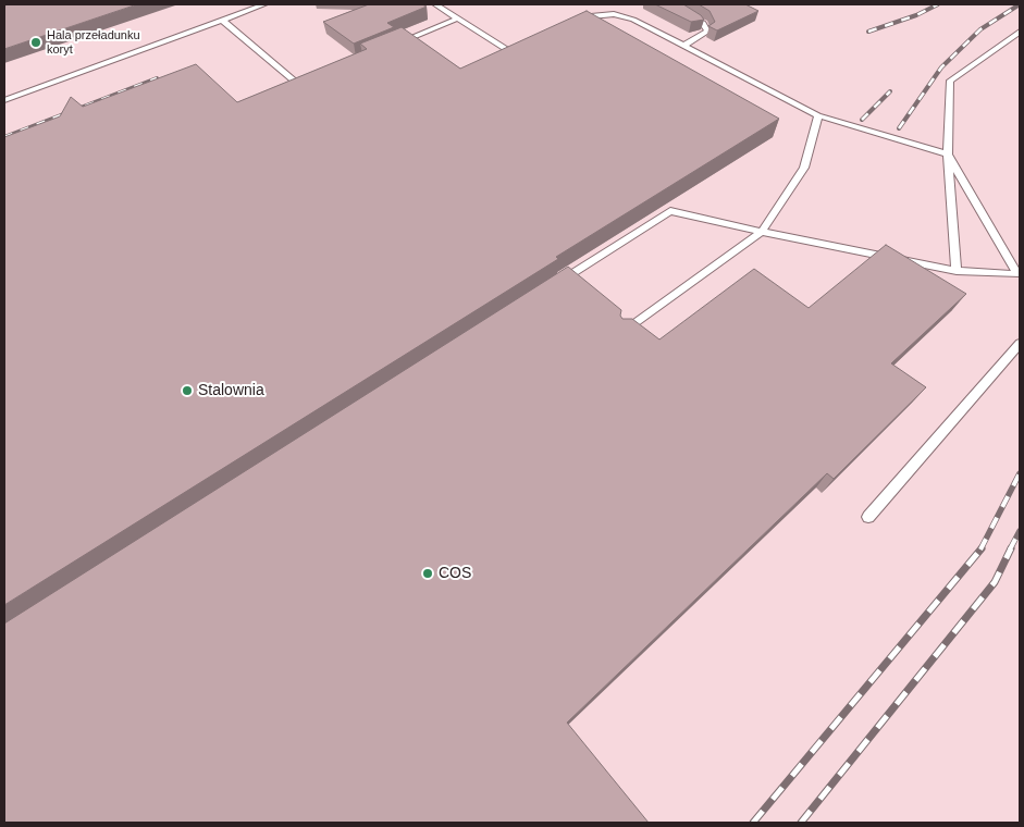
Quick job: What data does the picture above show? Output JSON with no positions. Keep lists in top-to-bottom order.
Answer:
{
  "places": ["Hala przeładunku koryt", "Stalownia", "COS"]
}
